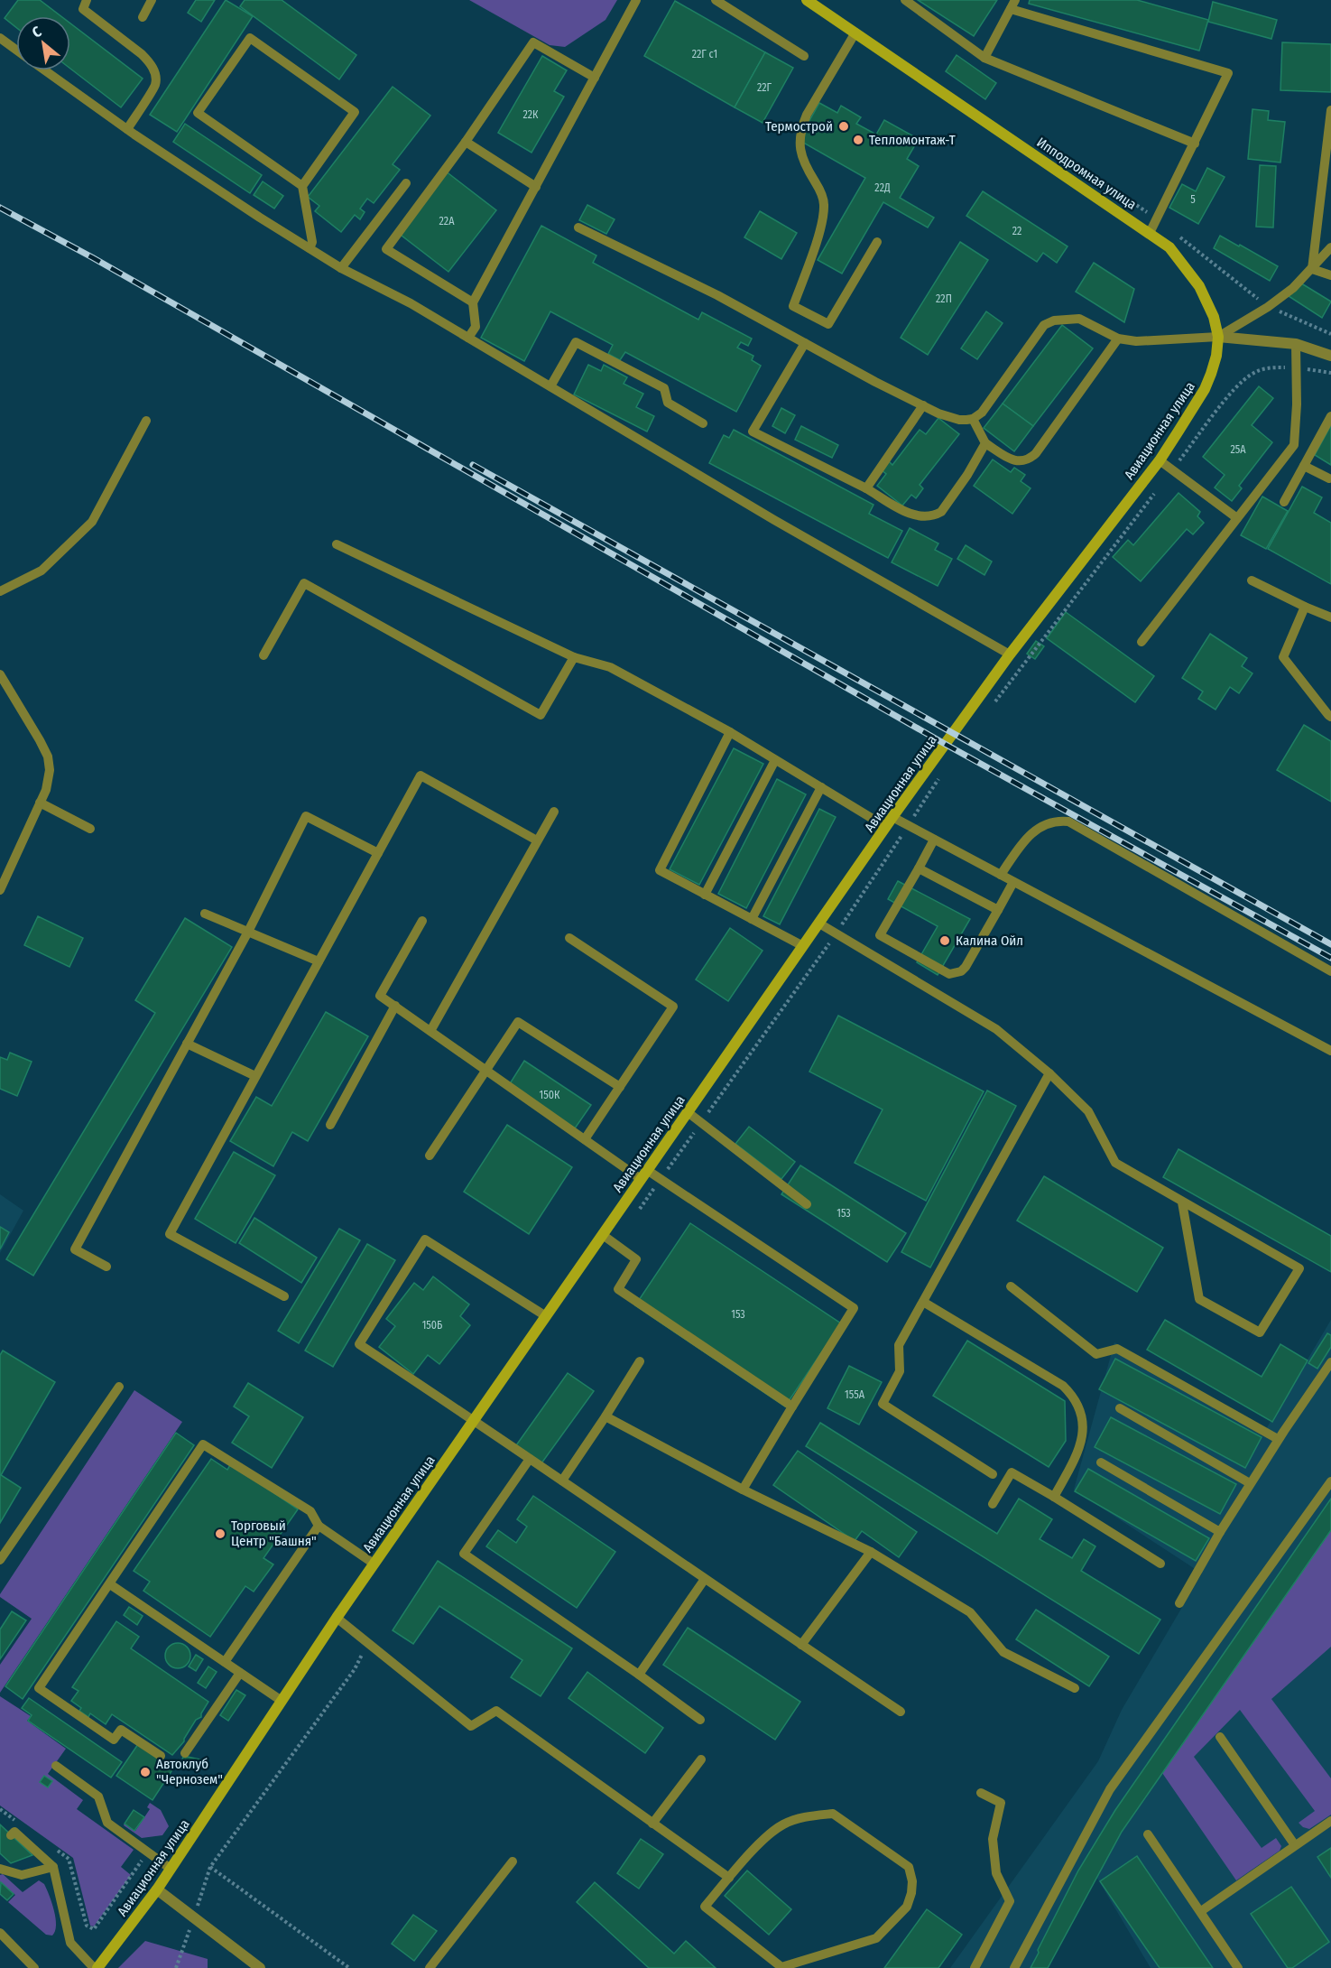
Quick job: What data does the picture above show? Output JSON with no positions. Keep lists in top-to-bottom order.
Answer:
{
  "streets": {
    "main road": ["Ипподромная улица", "Авиационная улица"]
  },
  "crossings": [
    ["Ипподромная улица", "Авиационная улица"]
  ],
  "places": [
    "Термострой",
    "Тепломонтаж-Т",
    "Калина Ойл",
    "Торговый Центр \"Башня\"",
    "Автоклуб \"Чернозем\""
  ],
  "house_numbers": [
    "22Г с1",
    "22Г",
    "22К",
    "22Д",
    "5",
    "22А",
    "22",
    "22П",
    "25А",
    "150К",
    "153",
    "153",
    "150Б",
    "155А"
  ],
  "north": "top left"
}
